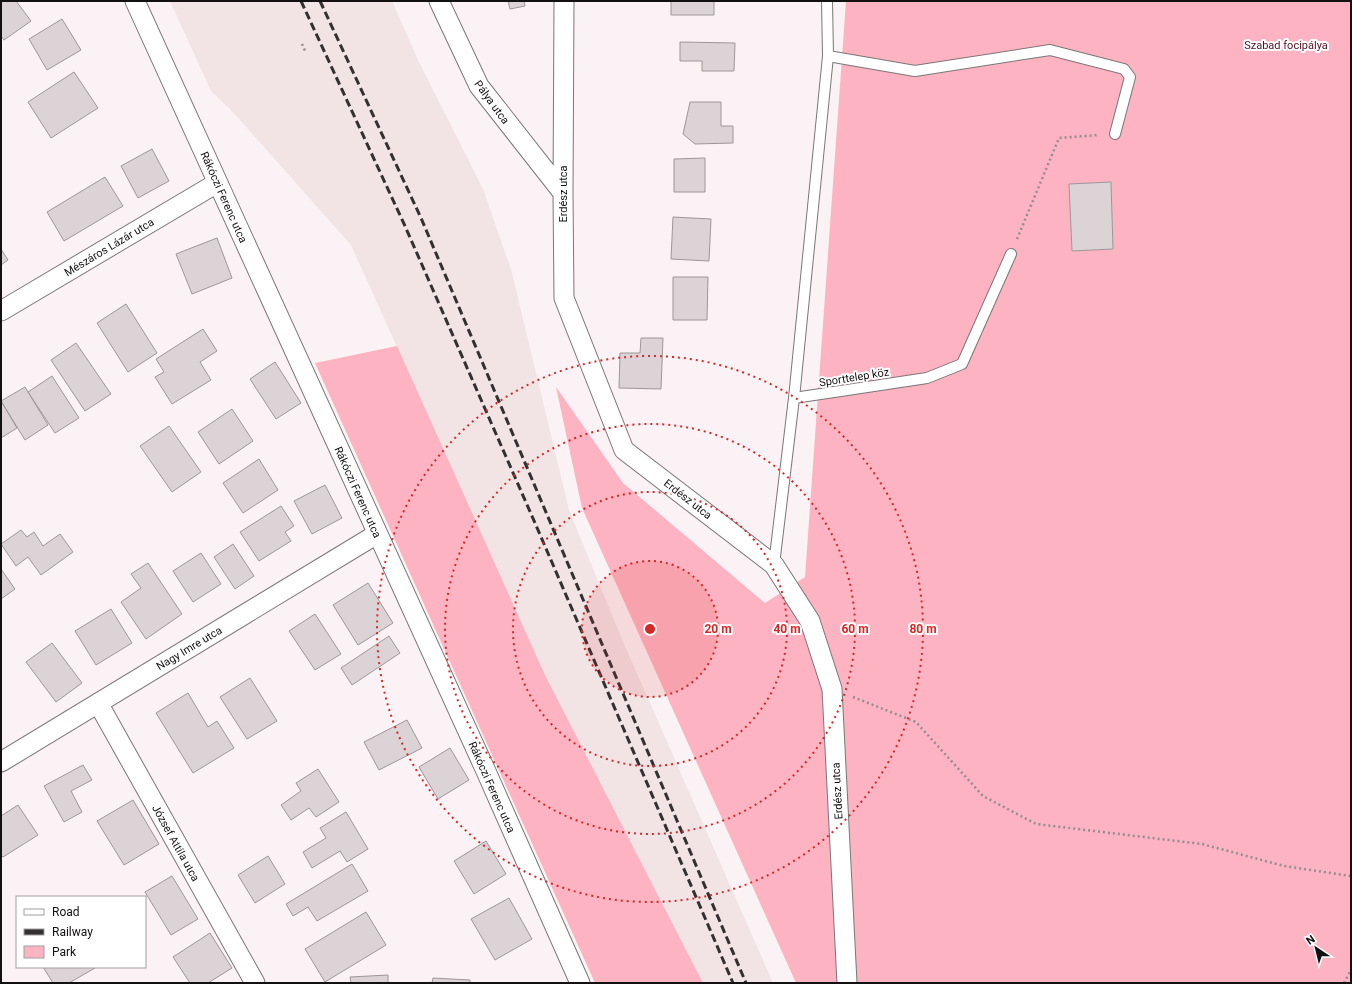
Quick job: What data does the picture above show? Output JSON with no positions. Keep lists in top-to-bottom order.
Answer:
{
  "streets": {
    "street": [
      "Pálya utca",
      "Erdész utca",
      "Rákóczi Ferenc utca",
      "Mészáros Lázár utca",
      "Nagy Imre utca",
      "József Attila utca"
    ],
    "lane": ["Sporttelep köz"]
  },
  "crossings": [
    ["Pálya utca", "Erdész utca"],
    ["Rákóczi Ferenc utca", "Mészáros Lázár utca"],
    ["Rákóczi Ferenc utca", "Nagy Imre utca"],
    ["Nagy Imre utca", "József Attila utca"]
  ],
  "parks": ["Szabad focipálya"],
  "legend": ["Road", "Railway", "Park"],
  "north": "top left",
  "rings": [
    "20 m",
    "40 m",
    "60 m",
    "80 m"
  ]
}
